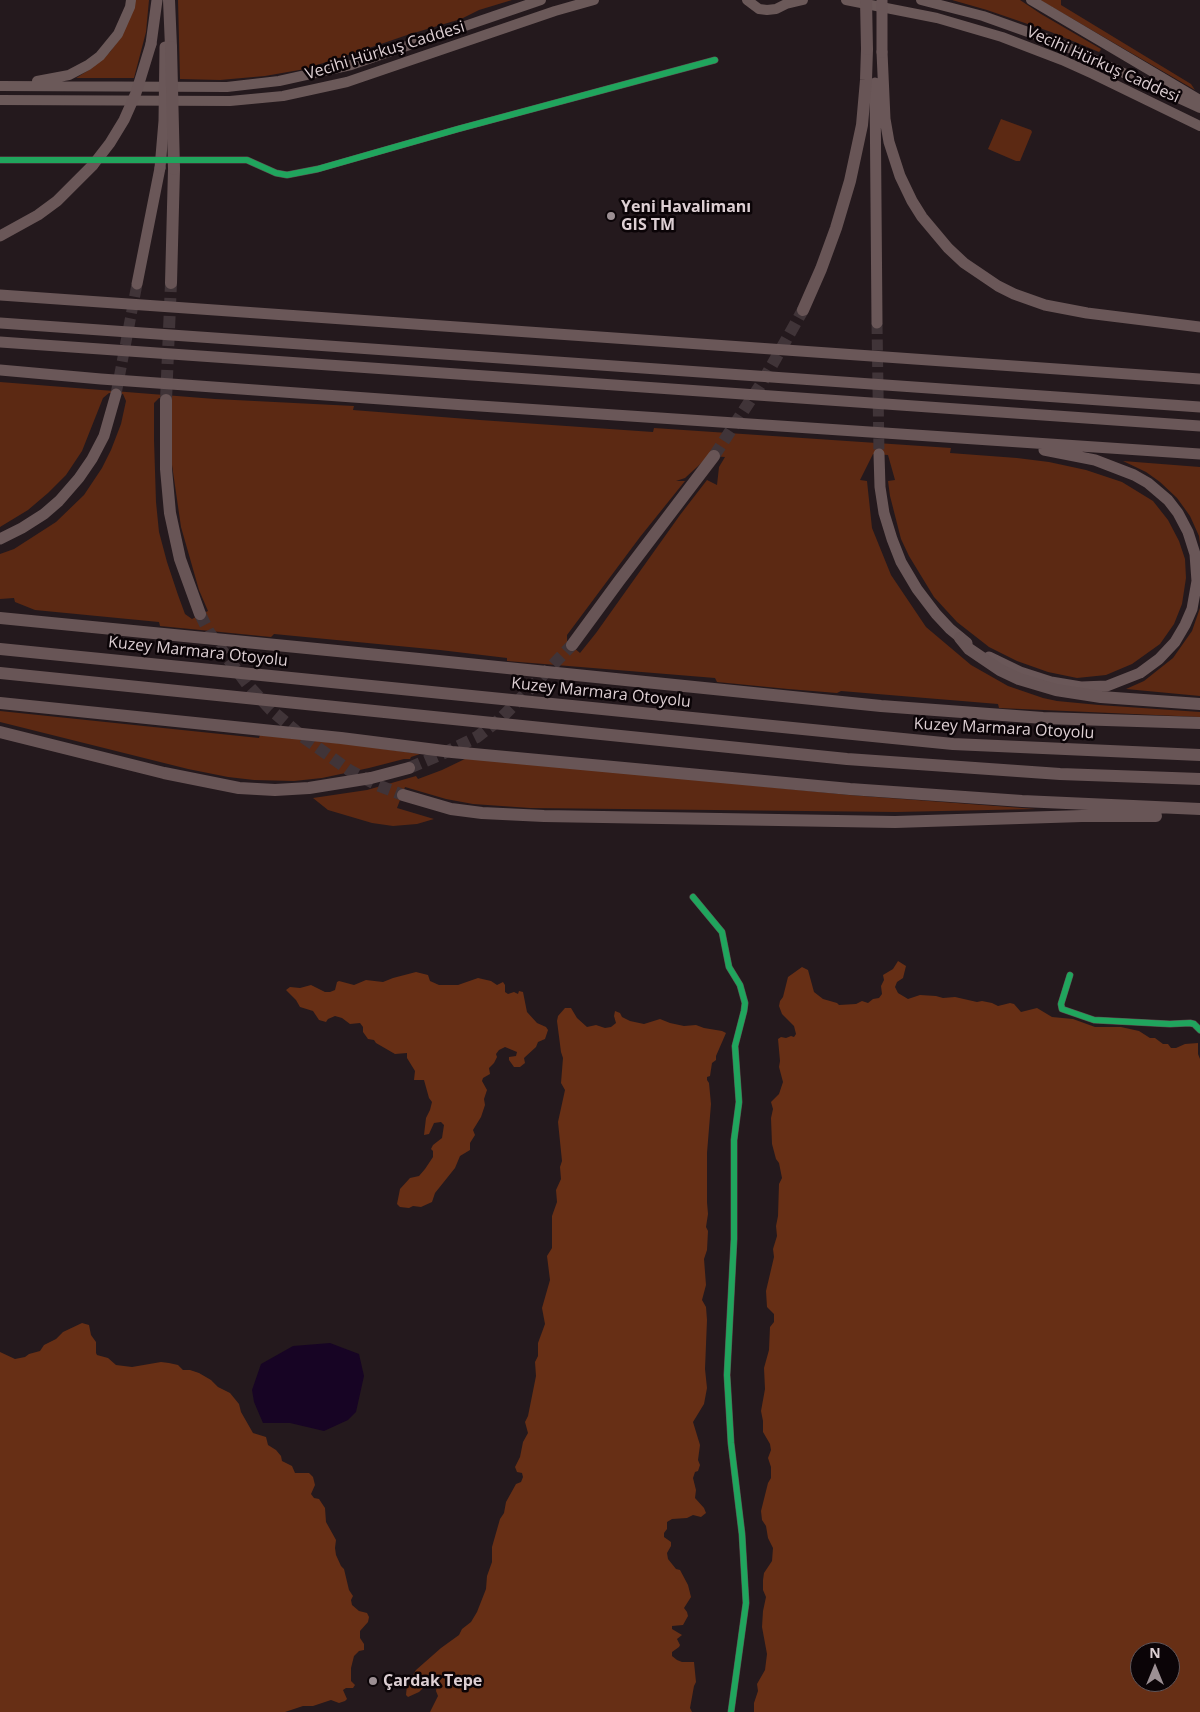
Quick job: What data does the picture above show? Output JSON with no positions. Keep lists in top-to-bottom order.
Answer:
{
  "streets": {
    "highway": ["Kuzey Marmara Otoyolu"],
    "main road": ["Vecihi Hürkuş Caddesi"]
  },
  "places": ["Yeni Havalimanı GIS TM", "Çardak Tepe"],
  "north": "top"
}
